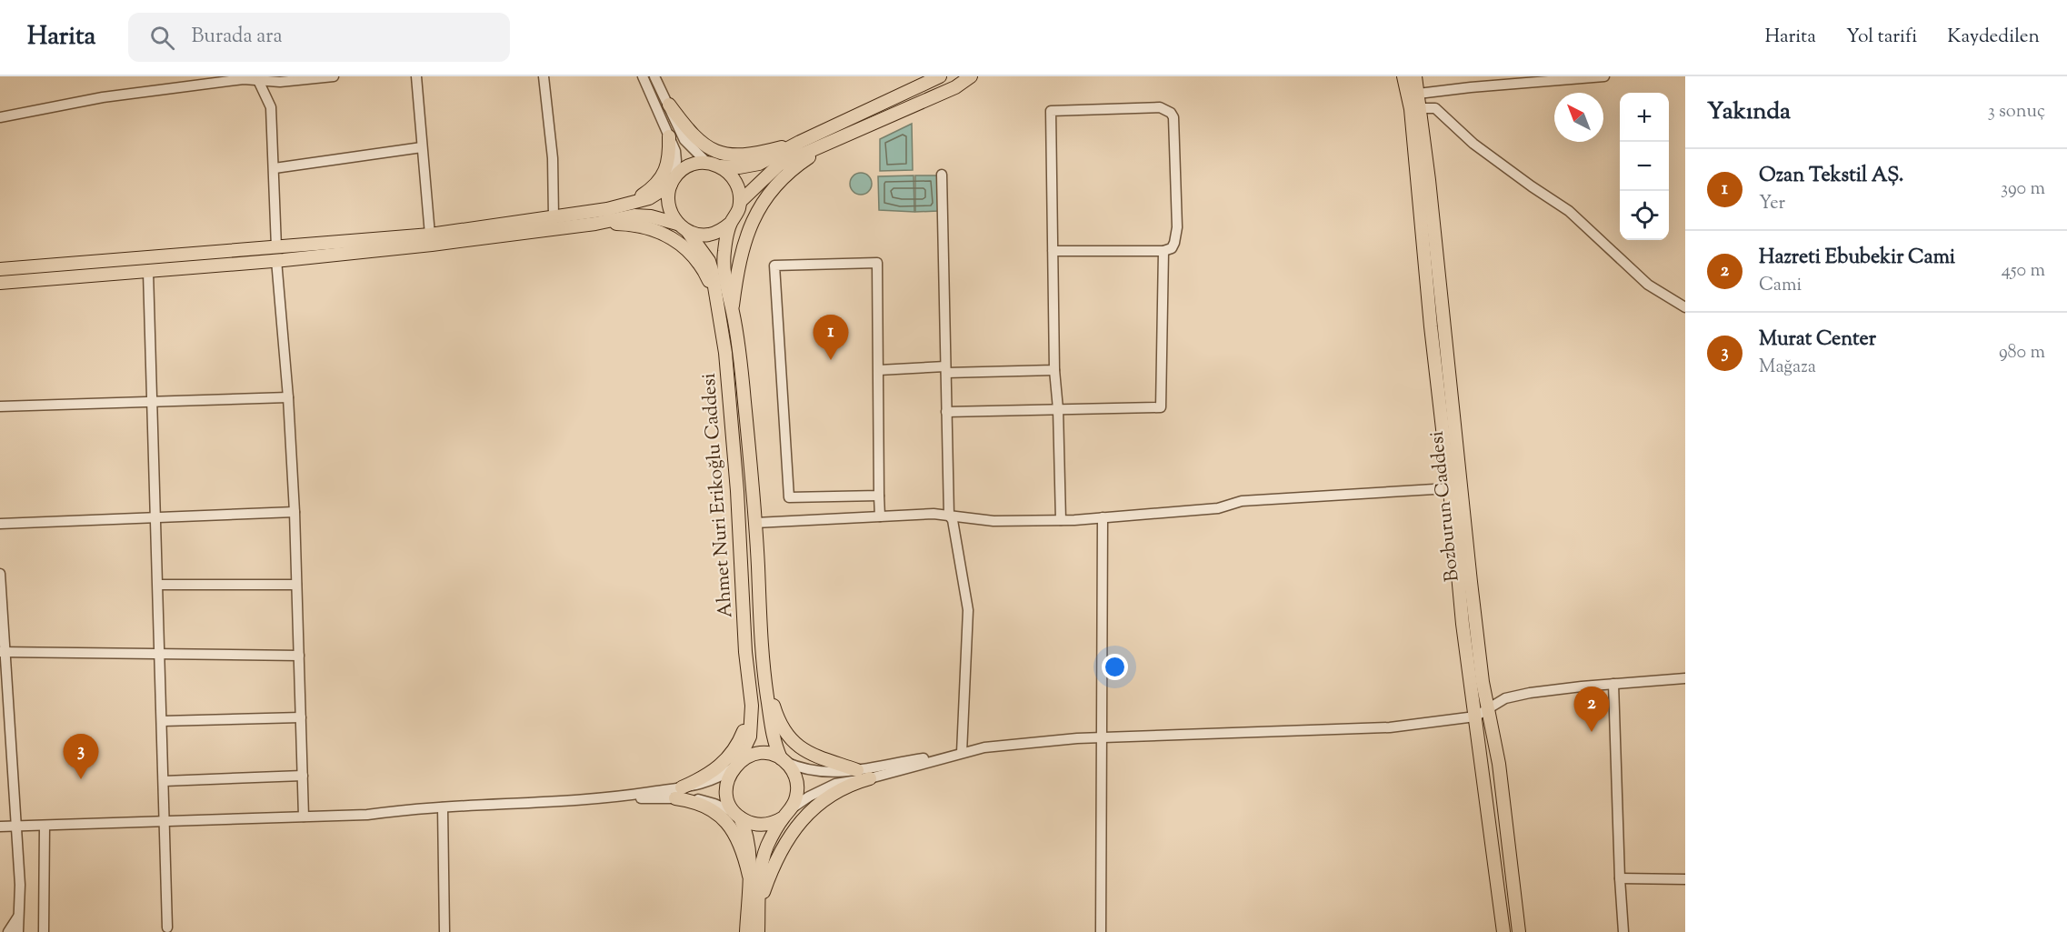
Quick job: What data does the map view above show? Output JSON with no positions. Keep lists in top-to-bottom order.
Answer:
{
  "streets": {
    "main road": ["Ahmet Nuri Erikoğlu Caddesi", "Bozburun Caddesi"]
  },
  "north": "top left",
  "page": {
    "header": "Harita",
    "search": "Burada ara",
    "nav": ["Harita", "Yol tarifi", "Kaydedilen"],
    "heading": ["Yakında", "3 sonuç"],
    "map_buttons": ["+", "−"],
    "list": [
      {
        "mark": "1",
        "name": "Ozan Tekstil AŞ.",
        "note": "Yer",
        "value": "390 m"
      },
      {
        "mark": "2",
        "name": "Hazreti Ebubekir Cami",
        "note": "Cami",
        "value": "450 m"
      },
      {
        "mark": "3",
        "name": "Murat Center",
        "note": "Mağaza",
        "value": "980 m"
      }
    ],
    "pins": ["1", "2", "3"]
  }
}
